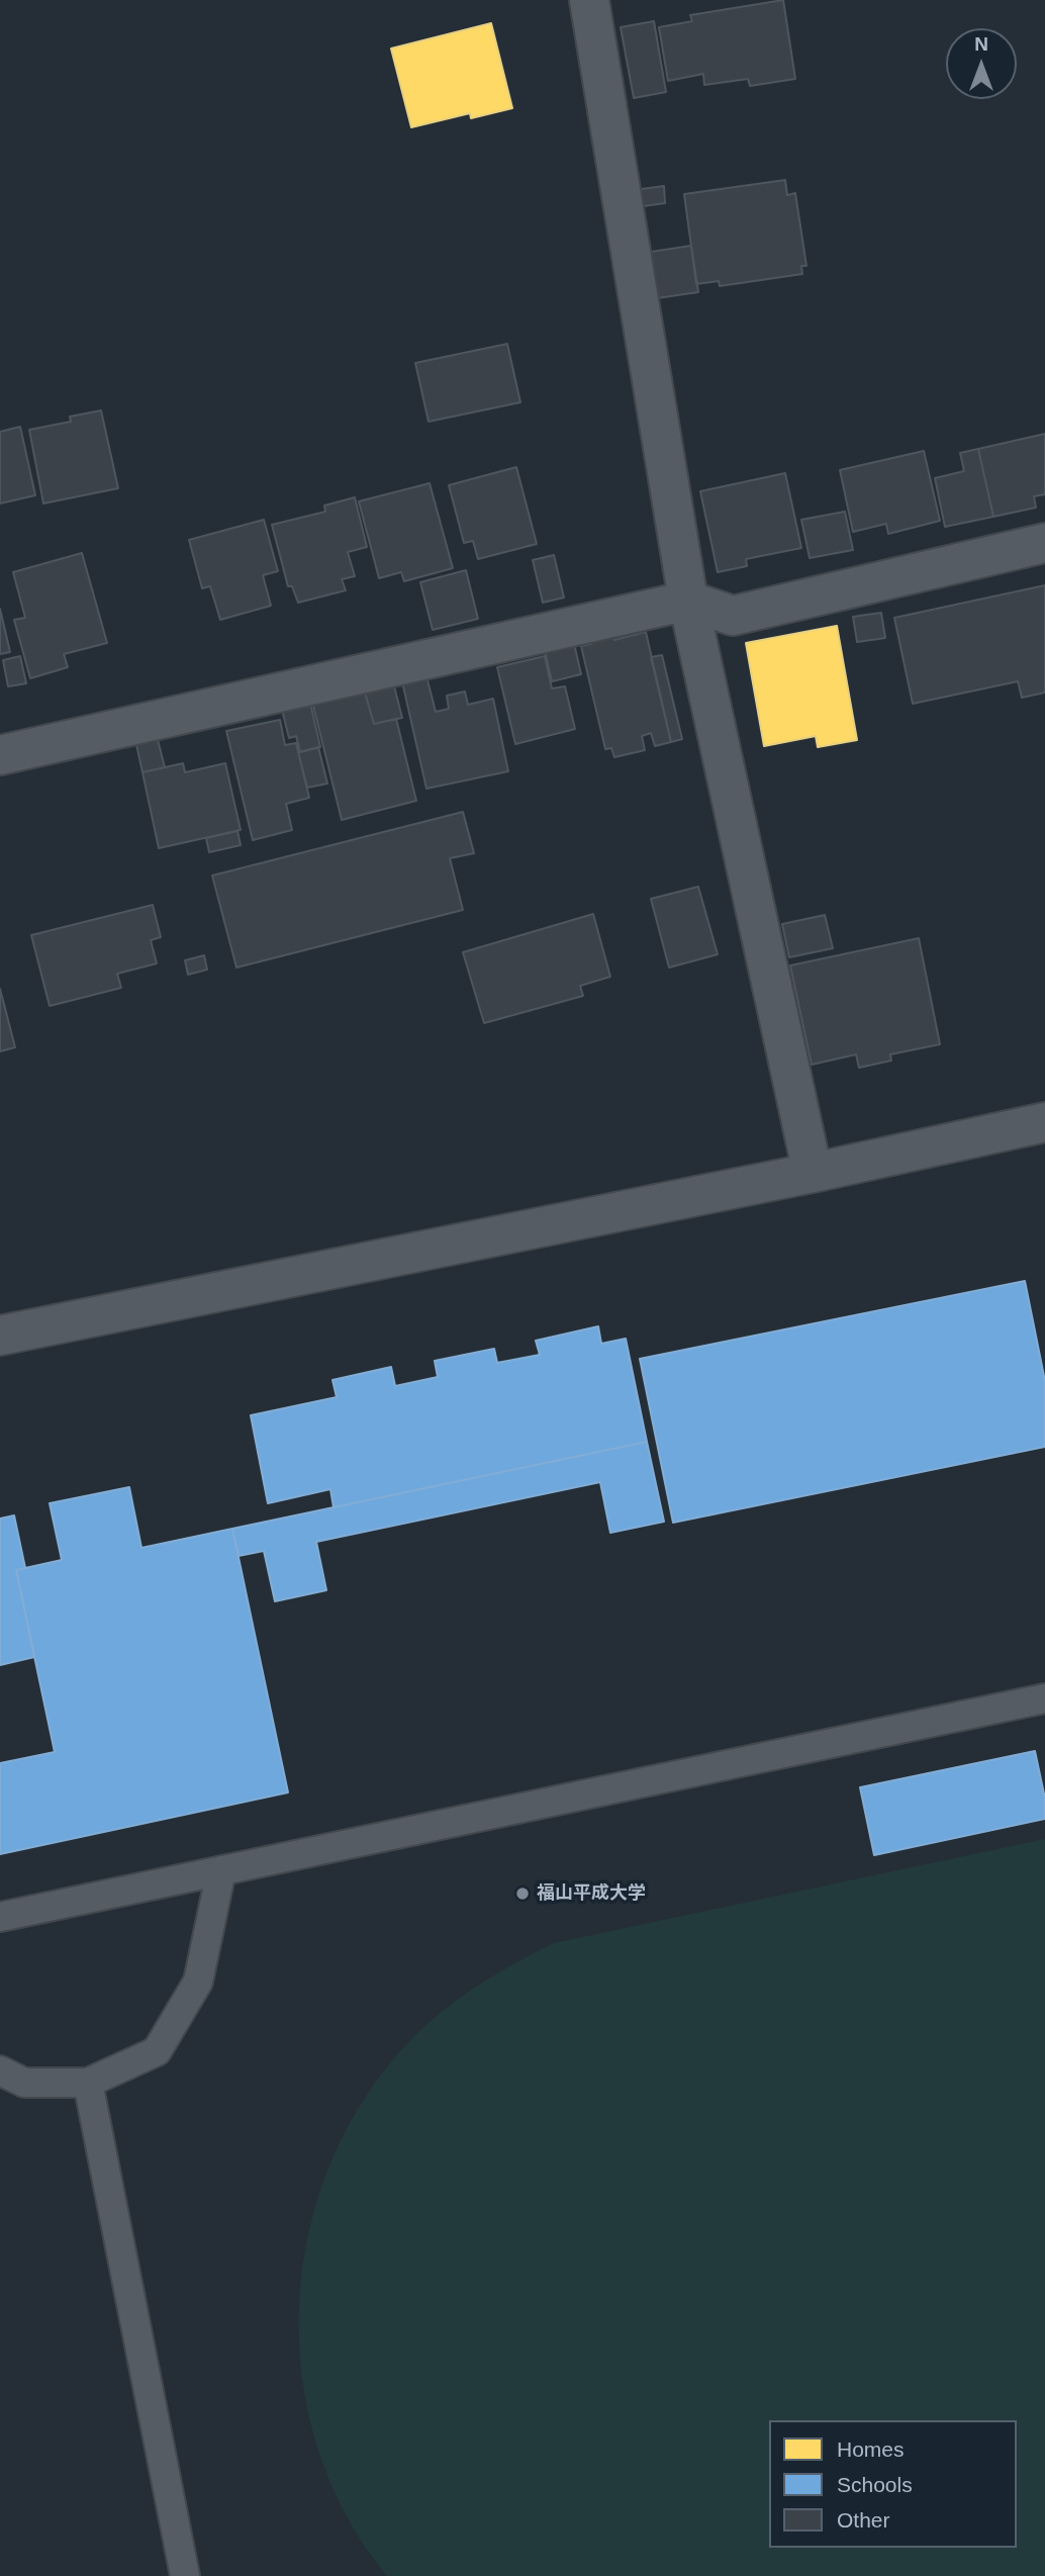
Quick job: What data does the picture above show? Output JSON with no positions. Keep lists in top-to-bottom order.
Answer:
{
  "places": ["福山平成大学"],
  "legend": ["Homes", "Schools", "Other"],
  "north": "top"
}
